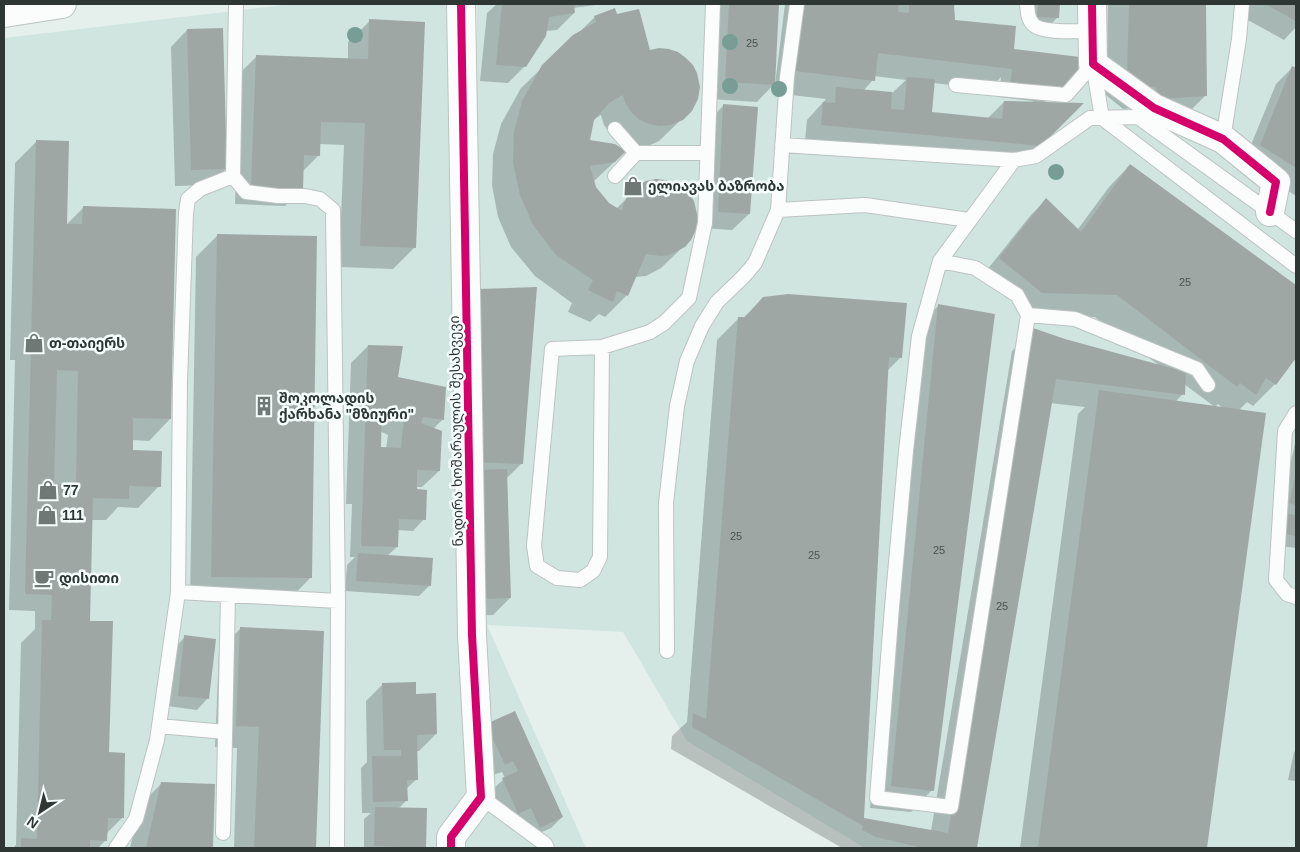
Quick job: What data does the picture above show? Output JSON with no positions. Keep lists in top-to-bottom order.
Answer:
{
  "streets": {
    "street": ["ნადირა ხოშარაულის შესახვევი"]
  },
  "places": {
    "shop": [
      "ელიავას ბაზრობა",
      "თ-თაიერს",
      "77",
      "111"
    ],
    "building": ["შოკოლადის ქარხანა \"მზიური\""],
    "cafe": ["დისითი"]
  },
  "house_numbers": [
    "25",
    "25",
    "25",
    "25",
    "25",
    "25"
  ],
  "north": "bottom left"
}
